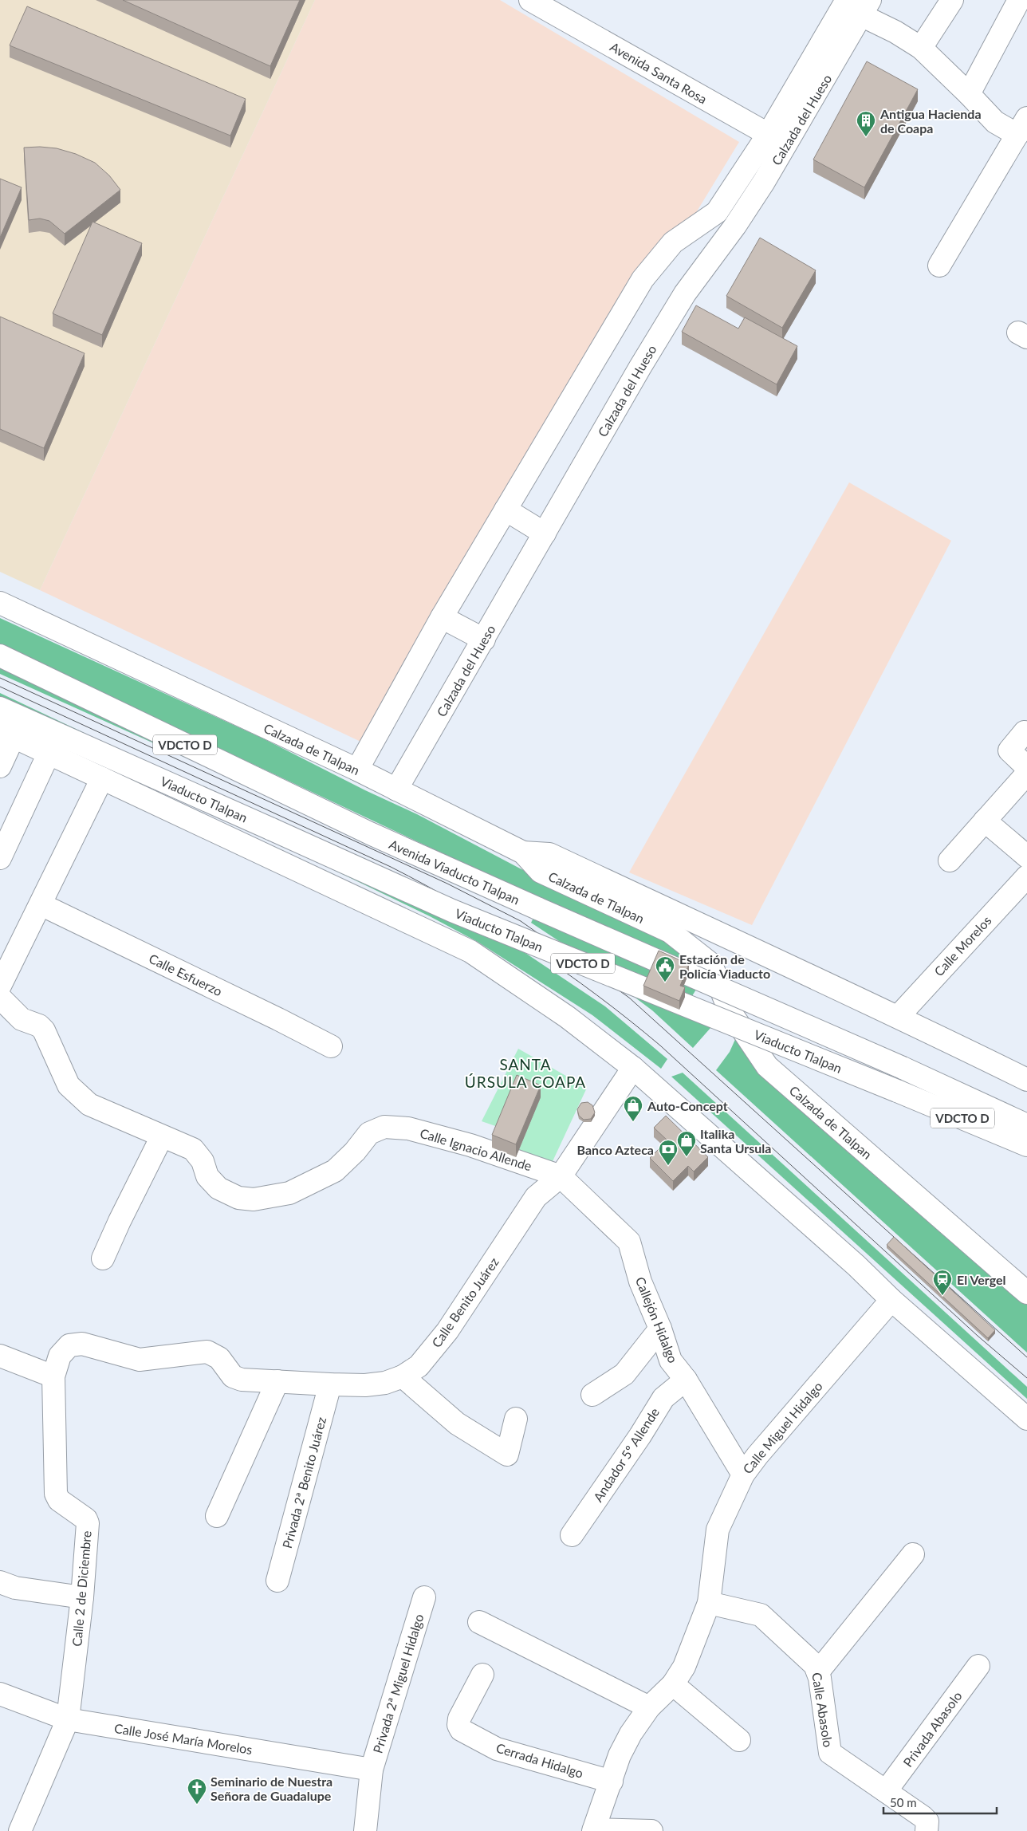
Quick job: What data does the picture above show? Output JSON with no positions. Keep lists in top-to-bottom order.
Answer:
{
  "streets": {
    "main road": [
      "Avenida Santa Rosa",
      "Calzada del Hueso",
      "VDCTO D",
      "Calzada de Tlalpan",
      "Viaducto Tlalpan",
      "Avenida Viaducto Tlalpan",
      "Calle Morelos",
      "Calle Esfuerzo",
      "Calle Ignacio Allende",
      "Calle Benito Juárez",
      "Callejón Hidalgo",
      "Calle Miguel Hidalgo",
      "Andador 5º Allende",
      "Privada 2ª Benito Juárez",
      "Calle 2 de Diciembre",
      "Privada 2ª Miguel Hidalgo",
      "Calle Abasolo",
      "Privada Abasolo",
      "Calle José María Morelos",
      "Cerrada Hidalgo"
    ]
  },
  "crossings": [
    ["Avenida Santa Rosa", "Calzada del Hueso"],
    ["Calzada del Hueso", "Calzada de Tlalpan"],
    ["Viaducto Tlalpan", "Avenida Viaducto Tlalpan"],
    ["Calle Ignacio Allende", "Calle Benito Juárez"],
    ["Calle Ignacio Allende", "Callejón Hidalgo"],
    ["Calle Benito Juárez", "Callejón Hidalgo"],
    ["Calle Benito Juárez", "Privada 2ª Benito Juárez"],
    ["Calle Benito Juárez", "Calle 2 de Diciembre"],
    ["Callejón Hidalgo", "Calle Miguel Hidalgo"],
    ["Callejón Hidalgo", "Andador 5º Allende"],
    ["Calle Miguel Hidalgo", "Calle Abasolo"],
    ["Calle Miguel Hidalgo", "Cerrada Hidalgo"],
    ["Calle 2 de Diciembre", "Calle José María Morelos"],
    ["Privada 2ª Miguel Hidalgo", "Calle José María Morelos"],
    ["Calle Abasolo", "Privada Abasolo"]
  ],
  "districts": ["SANTA ÚRSULA COAPA"],
  "places": {
    "building": ["Antigua Hacienda de Coapa"],
    "public building": ["Estación de Policía Viaducto"],
    "shop": ["Auto-Concept", "Italika Santa Ursula"],
    "bank": ["Banco Azteca"],
    "station": ["El Vergel"],
    "church": ["Seminario de Nuestra Señora de Guadalupe"]
  },
  "scale_bar": "50 m"
}
